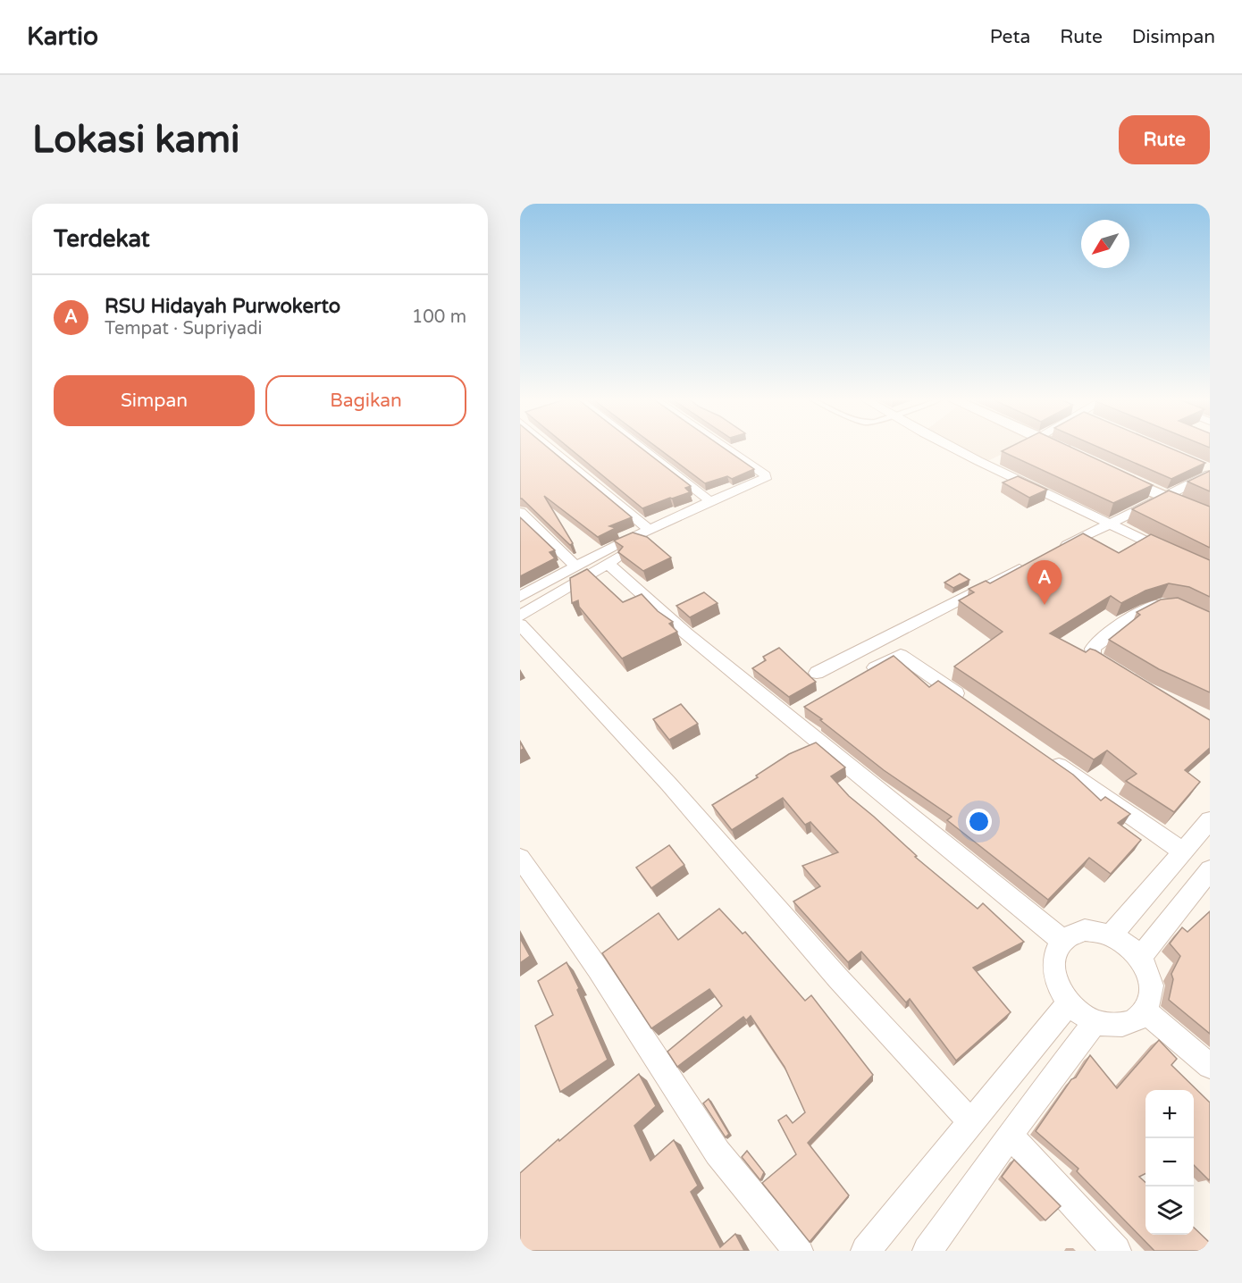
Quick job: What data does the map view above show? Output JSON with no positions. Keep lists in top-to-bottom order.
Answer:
{
  "north": "bottom left",
  "page": {
    "header": "Kartio",
    "nav": ["Peta", "Rute", "Disimpan"],
    "buttons": [
      "Rute",
      ["Simpan", "Bagikan"]
    ],
    "title": "Lokasi kami",
    "heading": "Terdekat",
    "list": [
      {
        "mark": "A",
        "name": "RSU Hidayah Purwokerto",
        "note": "Tempat · Supriyadi",
        "value": "100 m"
      }
    ],
    "pins": "A",
    "map_buttons": ["+", "−"]
  }
}
